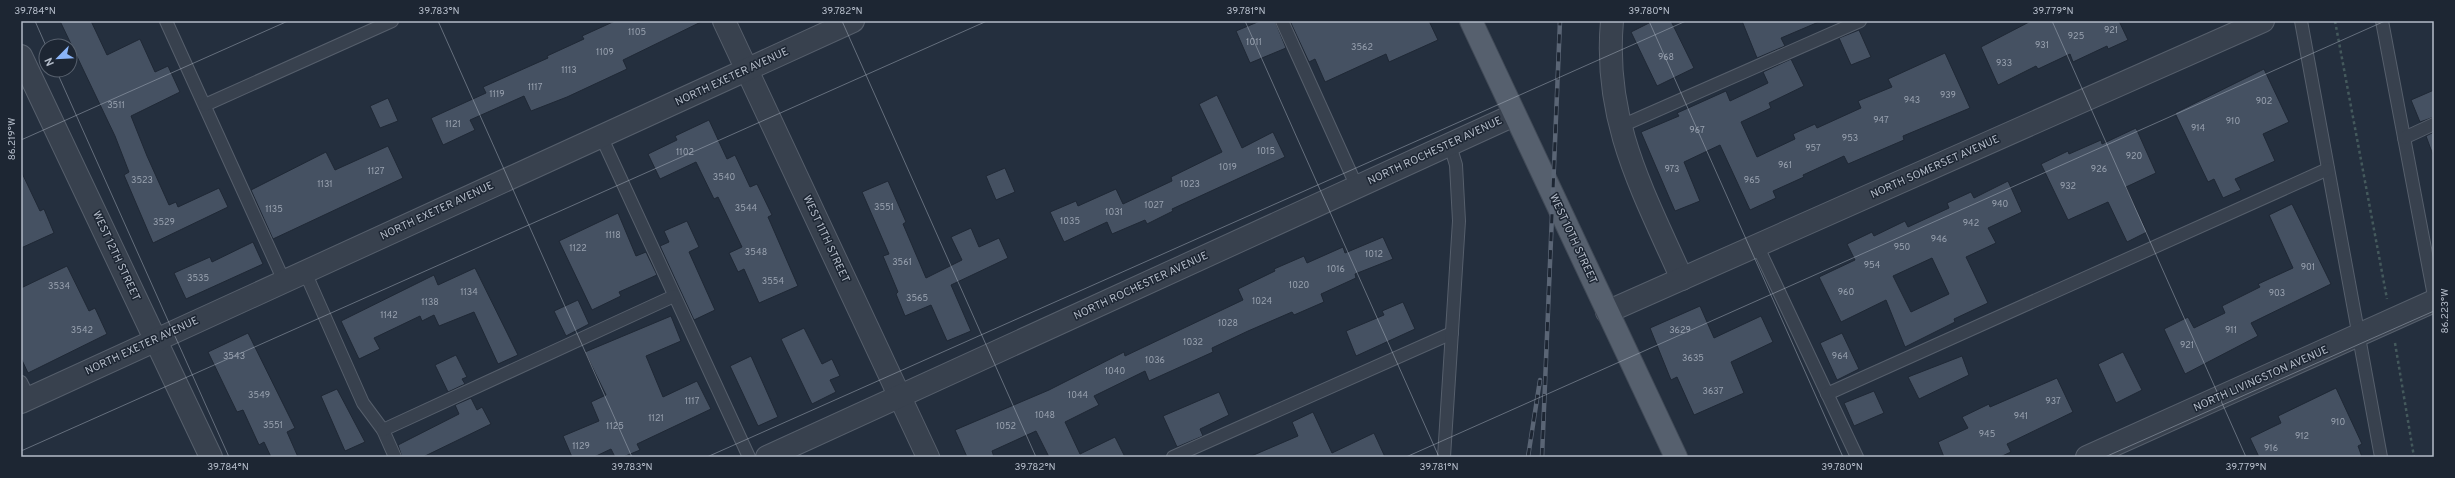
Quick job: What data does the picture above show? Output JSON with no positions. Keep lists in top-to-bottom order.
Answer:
{
  "streets": {
    "main road": ["WEST 10TH STREET"],
    "street": [
      "NORTH EXETER AVENUE",
      "NORTH ROCHESTER AVENUE",
      "NORTH SOMERSET AVENUE",
      "WEST 11TH STREET",
      "WEST 12TH STREET",
      "NORTH LIVINGSTON AVENUE"
    ]
  },
  "crossings": [
    ["NORTH EXETER AVENUE", "WEST 11TH STREET"],
    ["NORTH EXETER AVENUE", "WEST 12TH STREET"],
    ["NORTH ROCHESTER AVENUE", "WEST 11TH STREET"],
    ["NORTH ROCHESTER AVENUE", "WEST 10TH STREET"],
    ["NORTH SOMERSET AVENUE", "WEST 10TH STREET"]
  ],
  "house_numbers": [
    "921",
    "1105",
    "925",
    "1011",
    "931",
    "3562",
    "1109",
    "968",
    "933",
    "1113",
    "1117",
    "1119",
    "939",
    "943",
    "902",
    "3511",
    "947",
    "910",
    "1121",
    "914",
    "967",
    "953",
    "957",
    "1015",
    "1102",
    "920",
    "961",
    "1019",
    "973",
    "926",
    "1127",
    "3540",
    "3523",
    "965",
    "1131",
    "1023",
    "932",
    "940",
    "1027",
    "3551",
    "3544",
    "1135",
    "1031",
    "1035",
    "3529",
    "942",
    "1118",
    "946",
    "950",
    "1122",
    "3548",
    "1012",
    "3561",
    "954",
    "901",
    "1016",
    "3535",
    "3554",
    "1020",
    "3534",
    "1134",
    "960",
    "903",
    "3565",
    "1024",
    "1138",
    "1142",
    "1028",
    "3542",
    "3629",
    "911",
    "1032",
    "921",
    "3543",
    "964",
    "3635",
    "1036",
    "1040",
    "3637",
    "3549",
    "1044",
    "1117",
    "937",
    "1048",
    "941",
    "1121",
    "910",
    "3551",
    "1125",
    "1052",
    "945",
    "912",
    "1129",
    "916"
  ],
  "north": "bottom left",
  "coordinates": [
    "39.784°N",
    "39.783°N",
    "39.782°N",
    "39.781°N",
    "39.780°N",
    "39.779°N",
    "86.219°W",
    "86.223°W"
  ]
}
